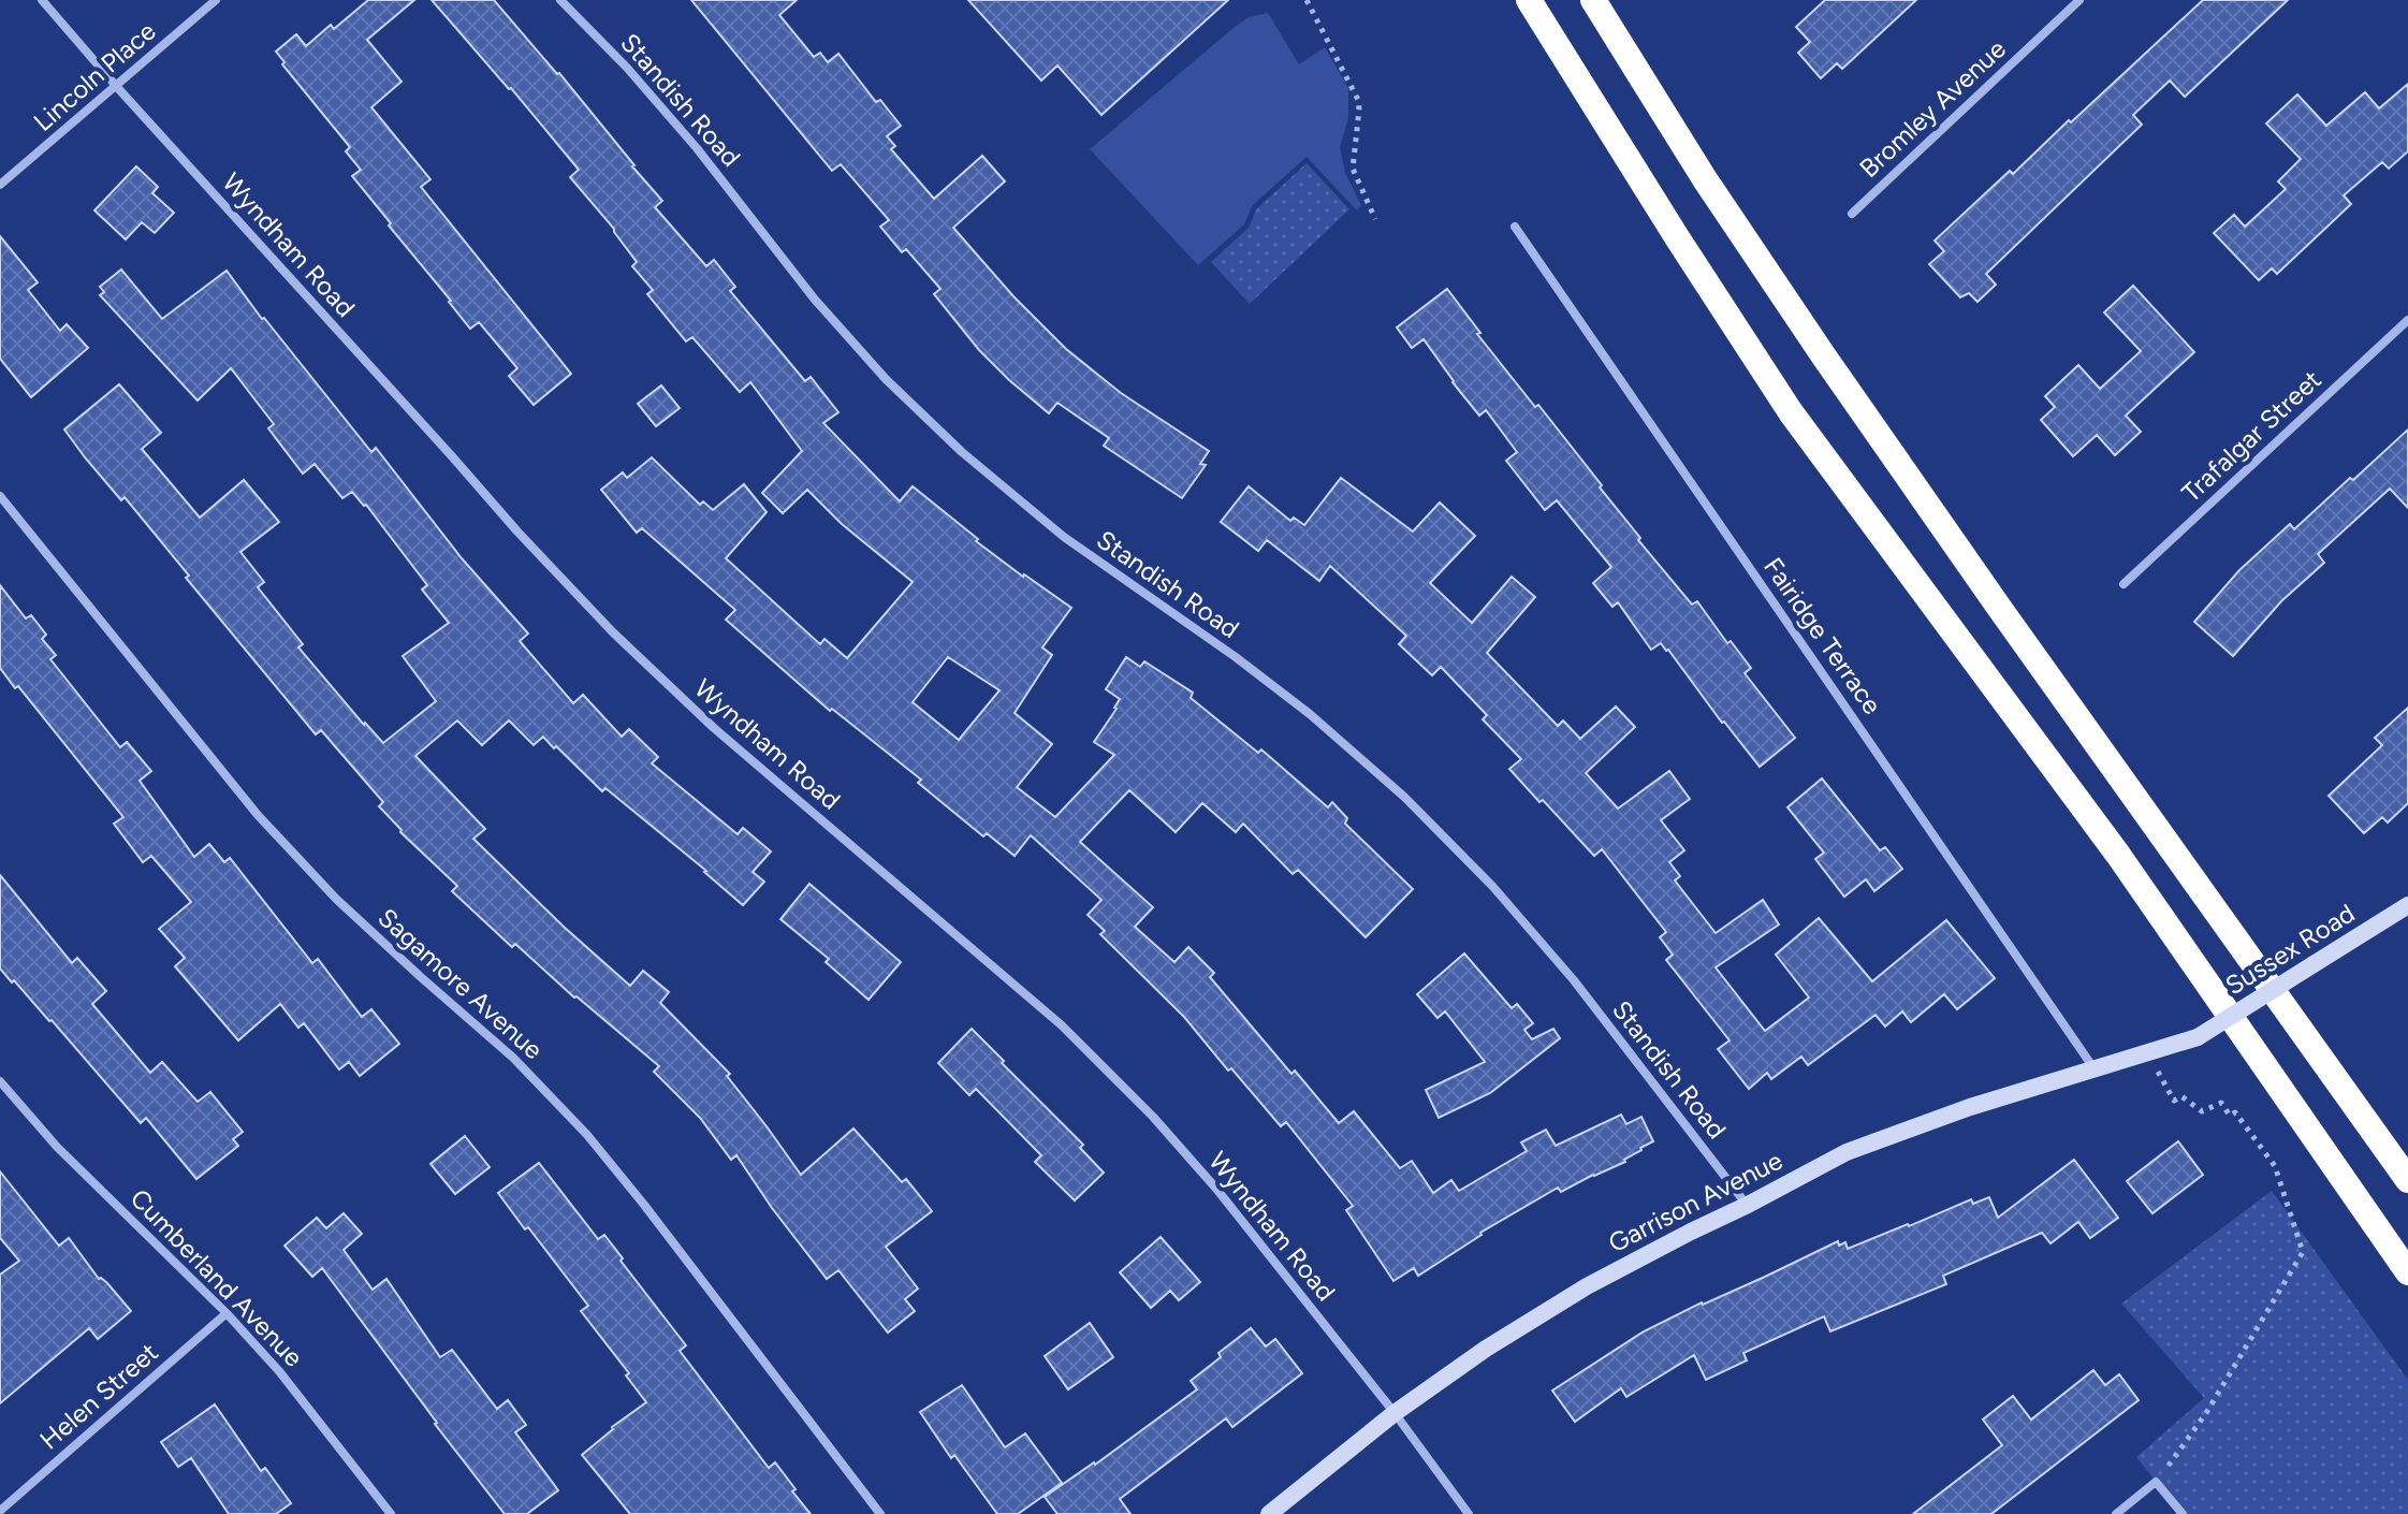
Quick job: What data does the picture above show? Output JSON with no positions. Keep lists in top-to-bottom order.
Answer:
{
  "streets": {
    "street": [
      "Lincoln Place",
      "Standish Road",
      "Bromley Avenue",
      "Wyndham Road",
      "Trafalgar Street",
      "Fairidge Terrace",
      "Sussex Road",
      "Sagamore Avenue",
      "Garrison Avenue",
      "Cumberland Avenue",
      "Helen Street"
    ]
  },
  "crossings": [
    ["Lincoln Place", "Wyndham Road"],
    ["Standish Road", "Garrison Avenue"],
    ["Wyndham Road", "Garrison Avenue"],
    ["Fairidge Terrace", "Garrison Avenue"],
    ["Sussex Road", "Garrison Avenue"],
    ["Cumberland Avenue", "Helen Street"]
  ]
}
